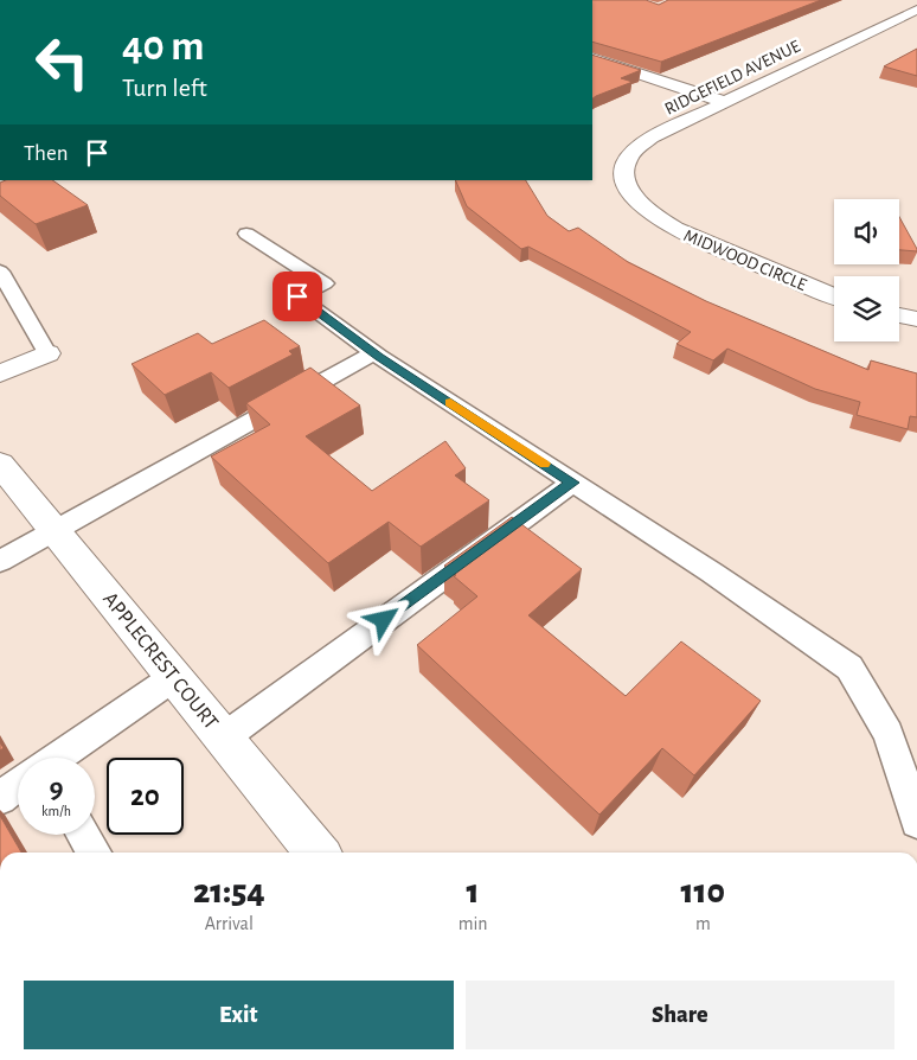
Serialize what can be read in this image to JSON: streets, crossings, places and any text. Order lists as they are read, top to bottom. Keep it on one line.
{"streets":{"street":["RIDGEFIELD AVENUE","MIDWOOD CIRCLE","APPLECREST COURT"]},"crossings":[["RIDGEFIELD AVENUE","MIDWOOD CIRCLE"]],"page":{"turn":["40 m","Turn left"],"then":"Then","speed":"9 km/h","limit":"20","eta":["21:54","Arrival","1","min","110","m"],"buttons":["Exit","Share"]}}
